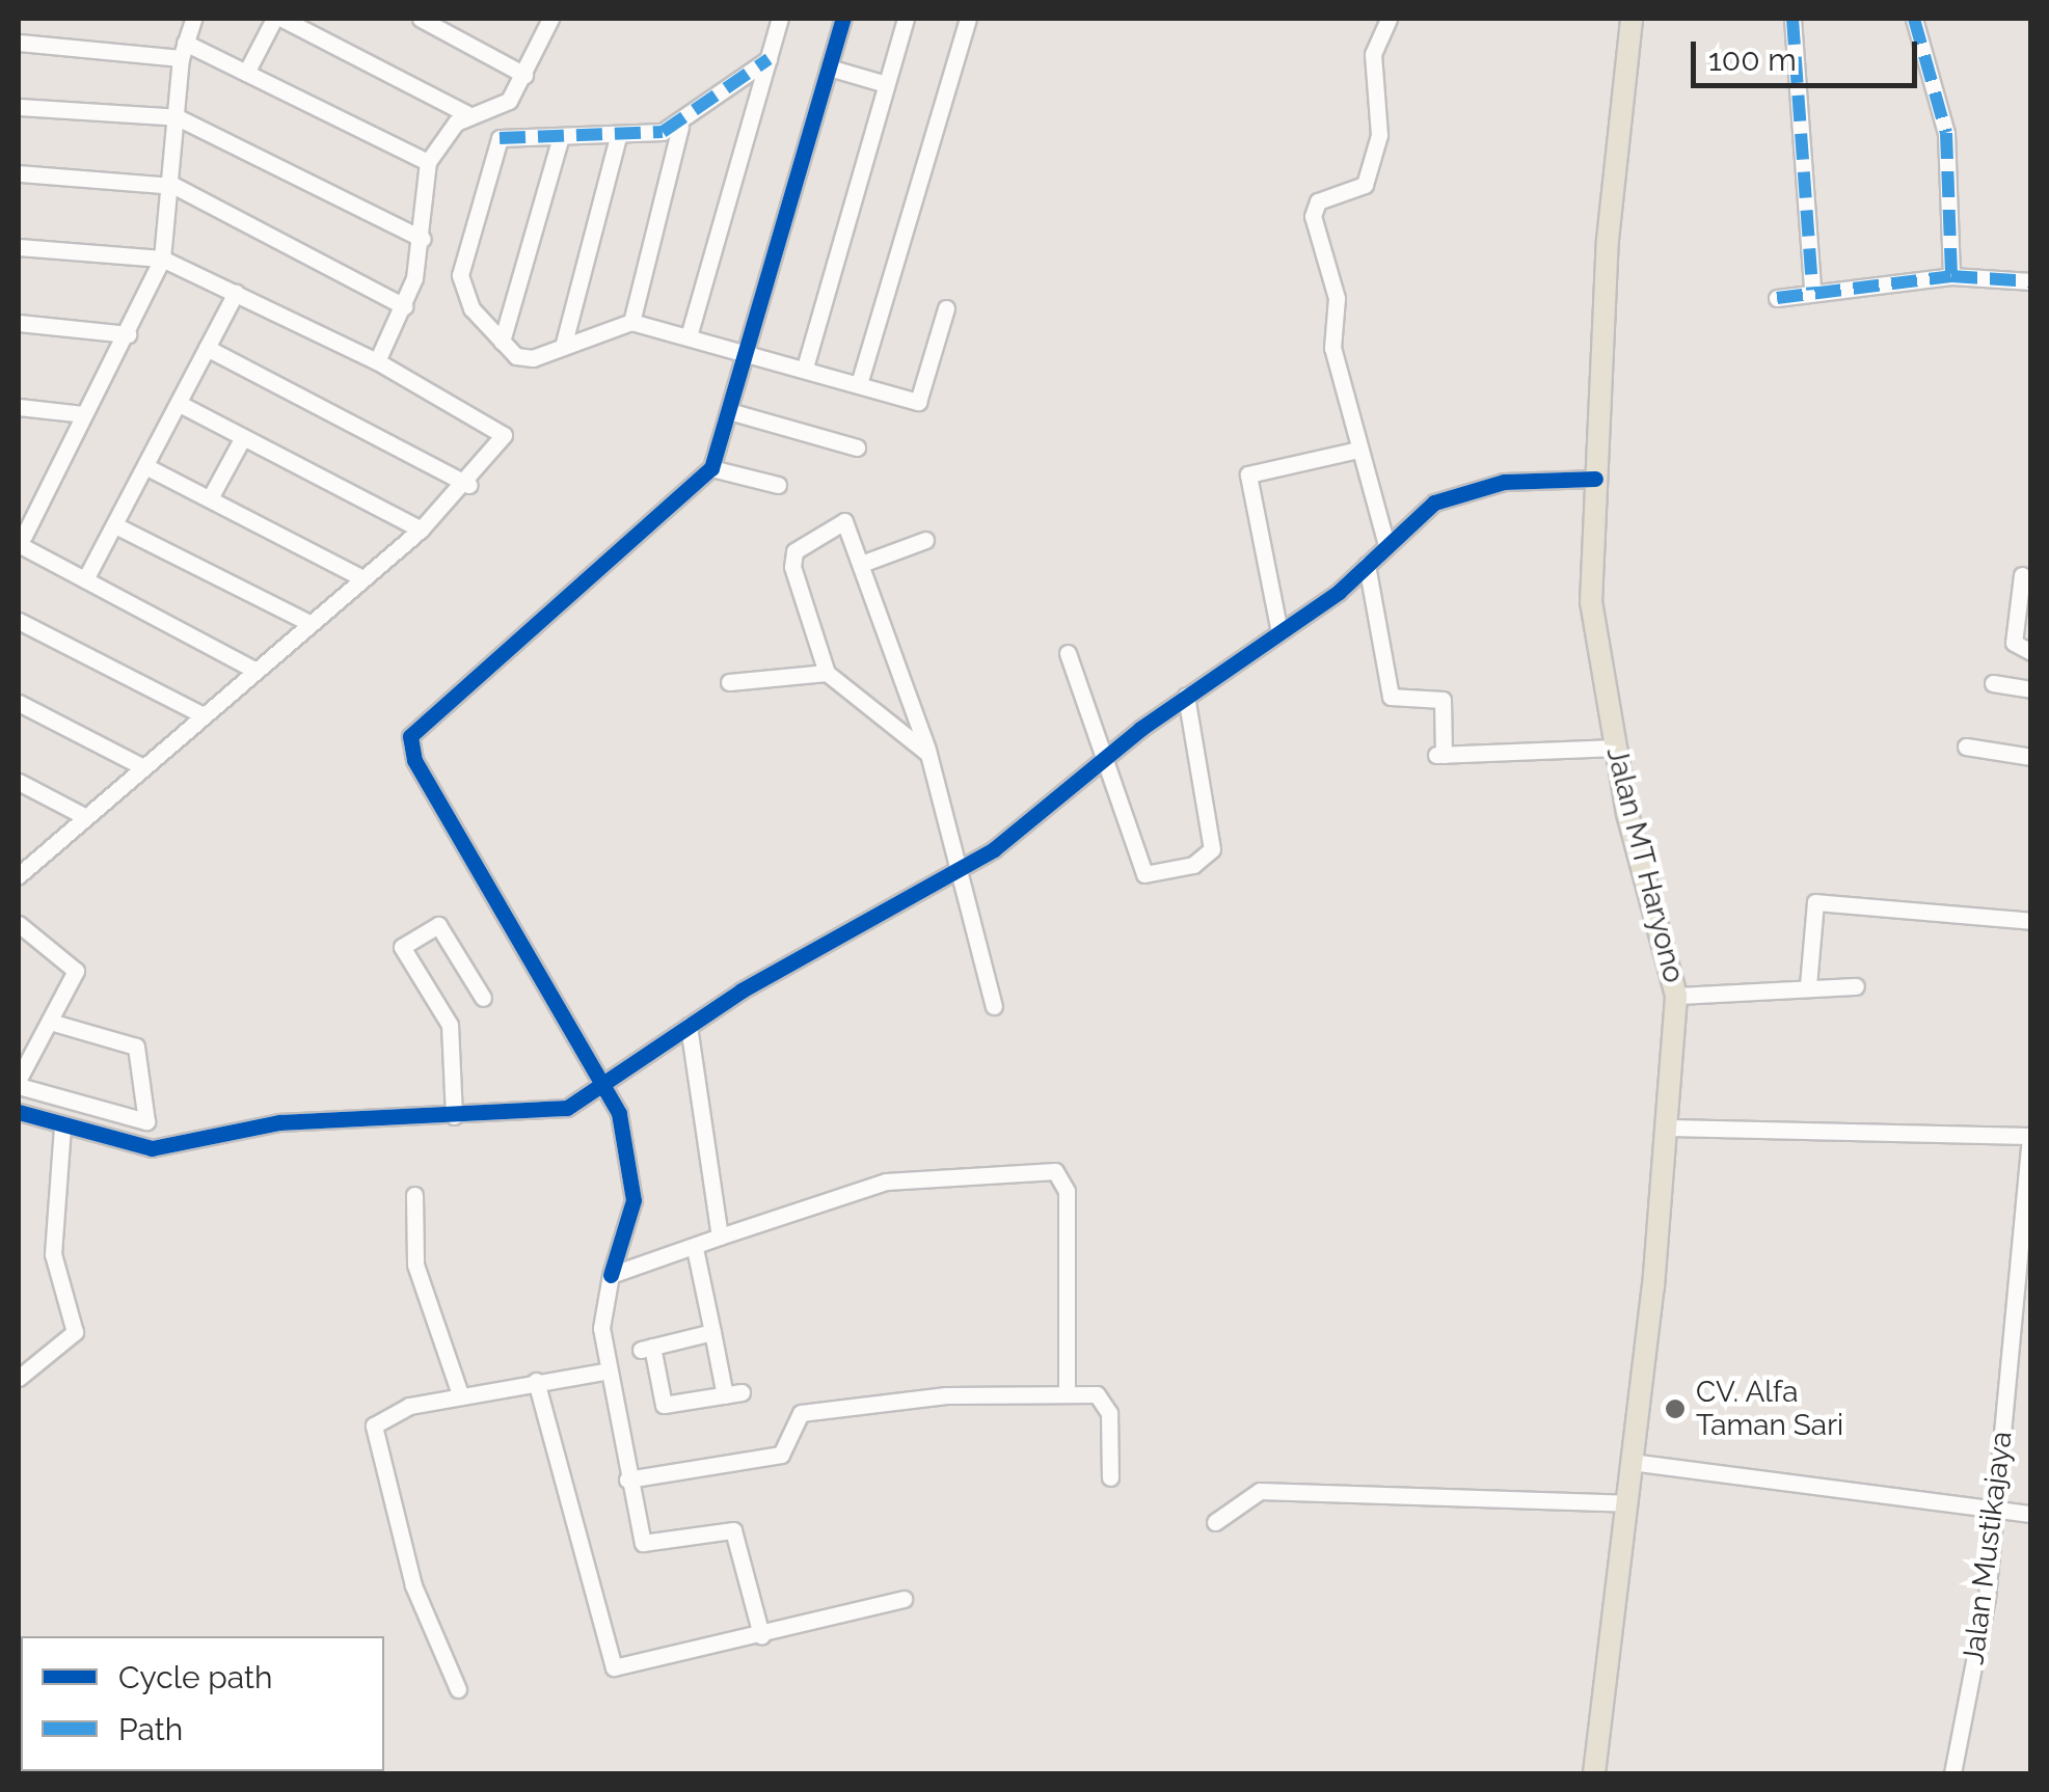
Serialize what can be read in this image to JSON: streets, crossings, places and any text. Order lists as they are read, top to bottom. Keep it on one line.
{"streets":{"main road":["Jalan MT Haryono"],"street":["Jalan Mustikajaya"]},"places":["CV. Alfa Taman Sari"],"legend":["Cycle path","Path"],"scale_bar":"100 m"}
